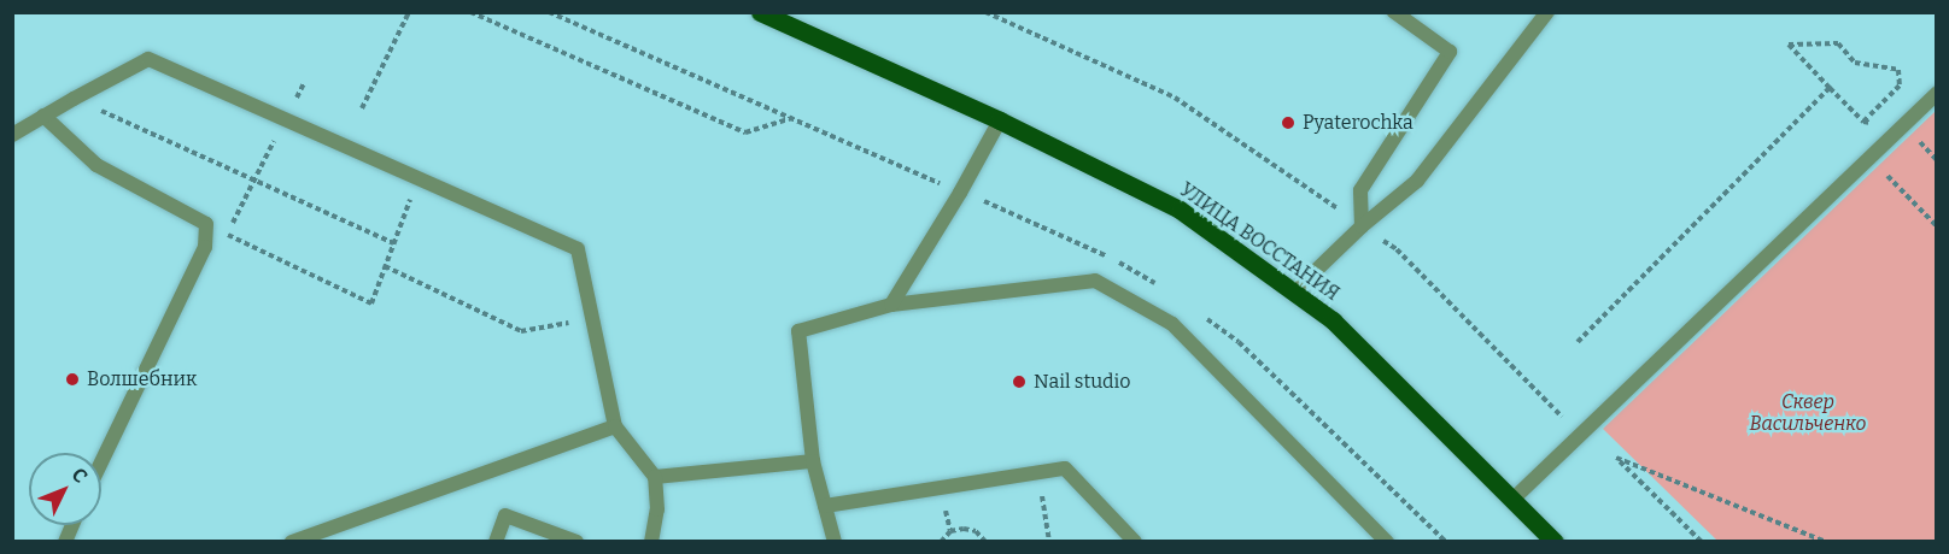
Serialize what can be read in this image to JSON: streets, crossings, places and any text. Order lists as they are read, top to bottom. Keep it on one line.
{"streets":{"main road":["УЛИЦА ВОССТАНИЯ"]},"parks":["Сквер Васильченко"],"places":["Pyaterochka","Волшебник","Nail studio"],"north":"top right"}
